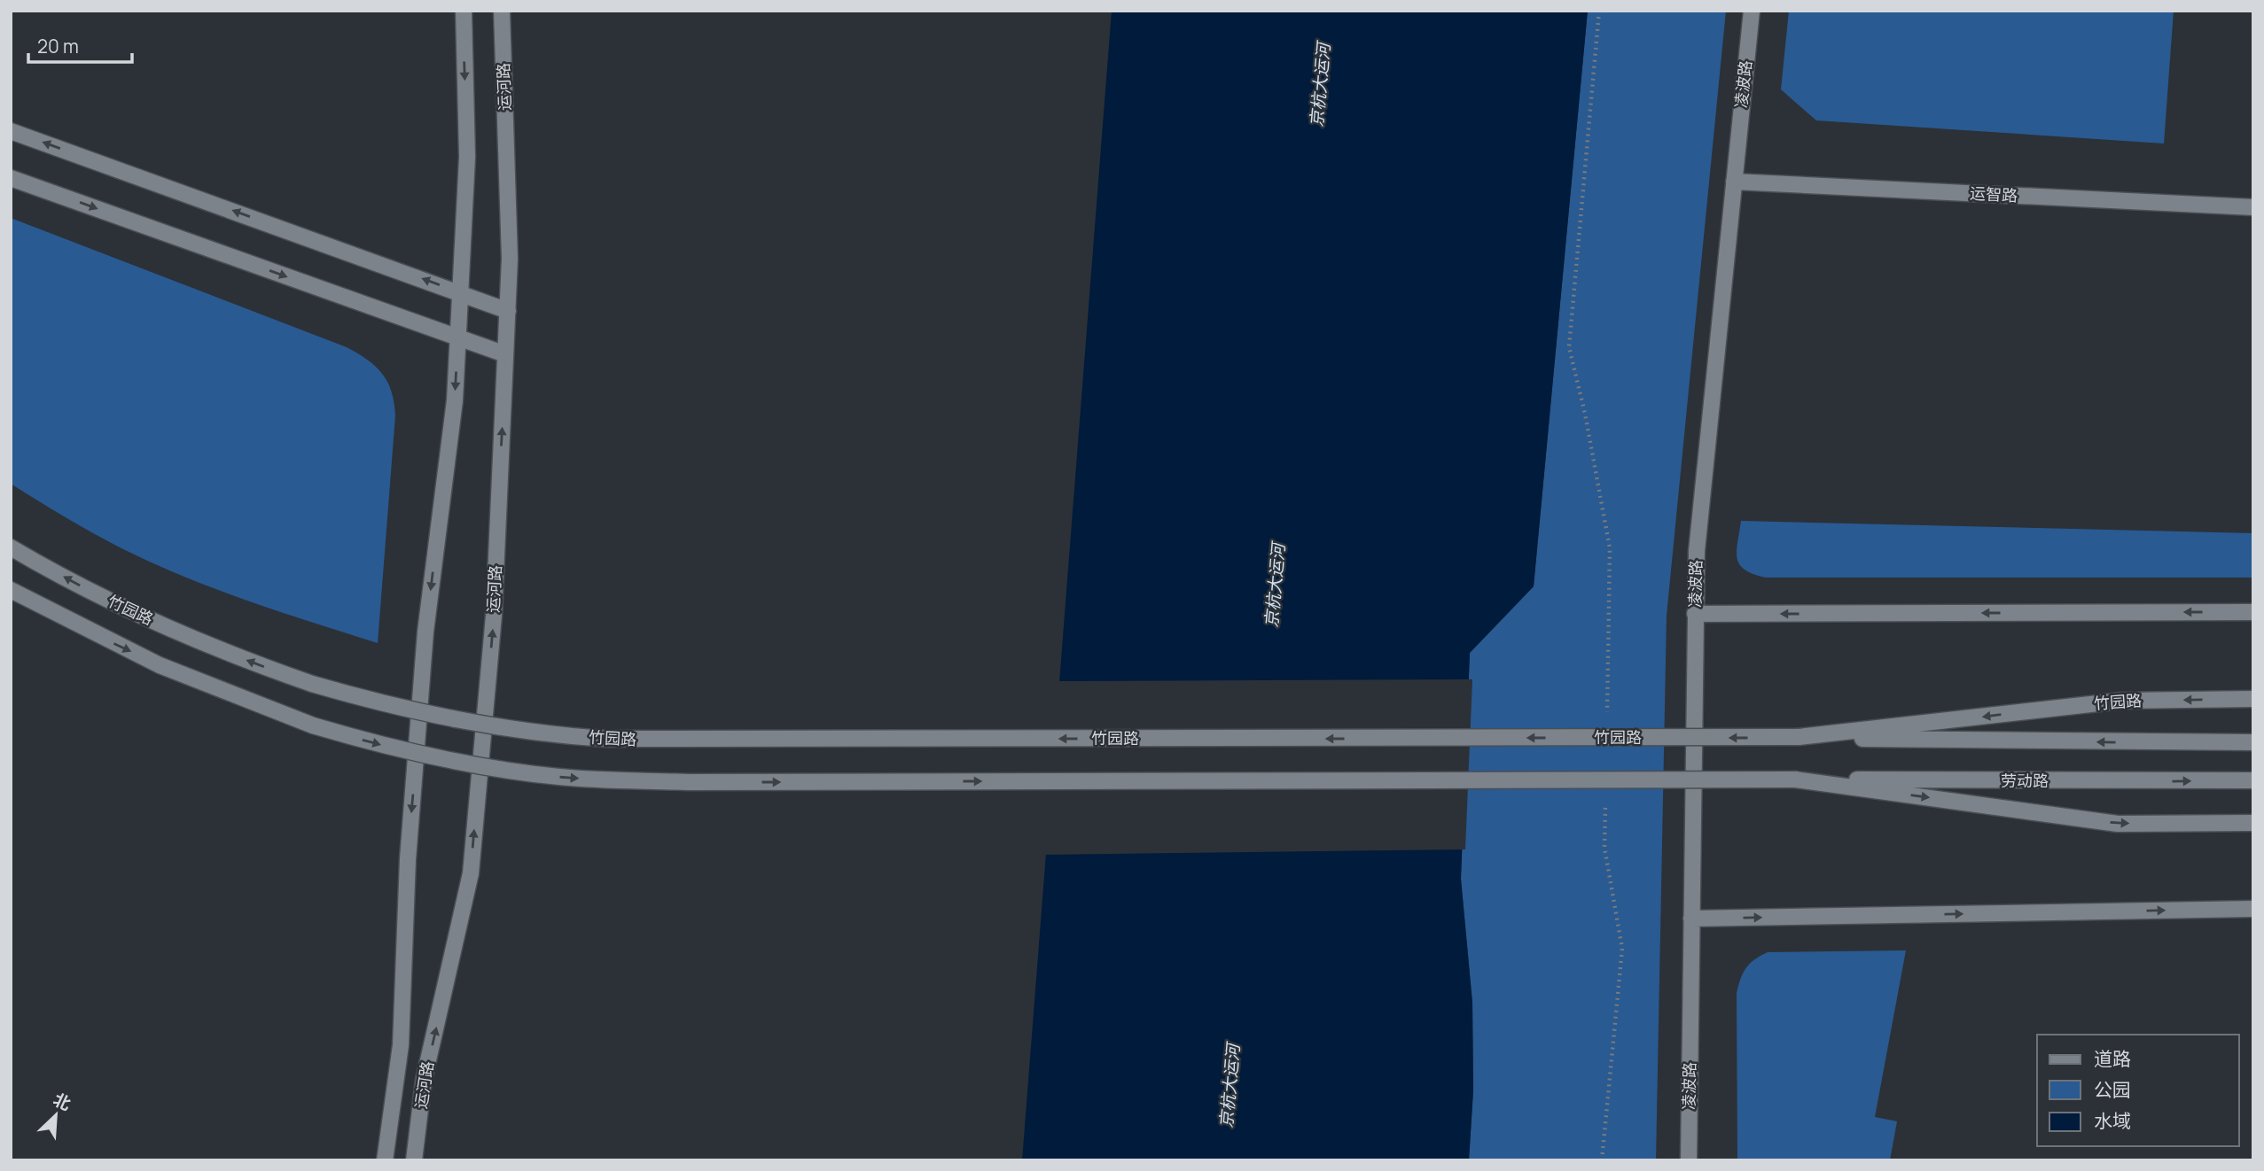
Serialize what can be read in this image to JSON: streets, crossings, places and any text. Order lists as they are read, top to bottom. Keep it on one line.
{"streets":{"street":["凌波路","运河路","运智路","竹园路","劳动路"]},"crossings":[["凌波路","运智路"]],"water":["京杭大运河"],"legend":["道路","公园","水域"],"scale_bar":"20 m","north":"top right"}
